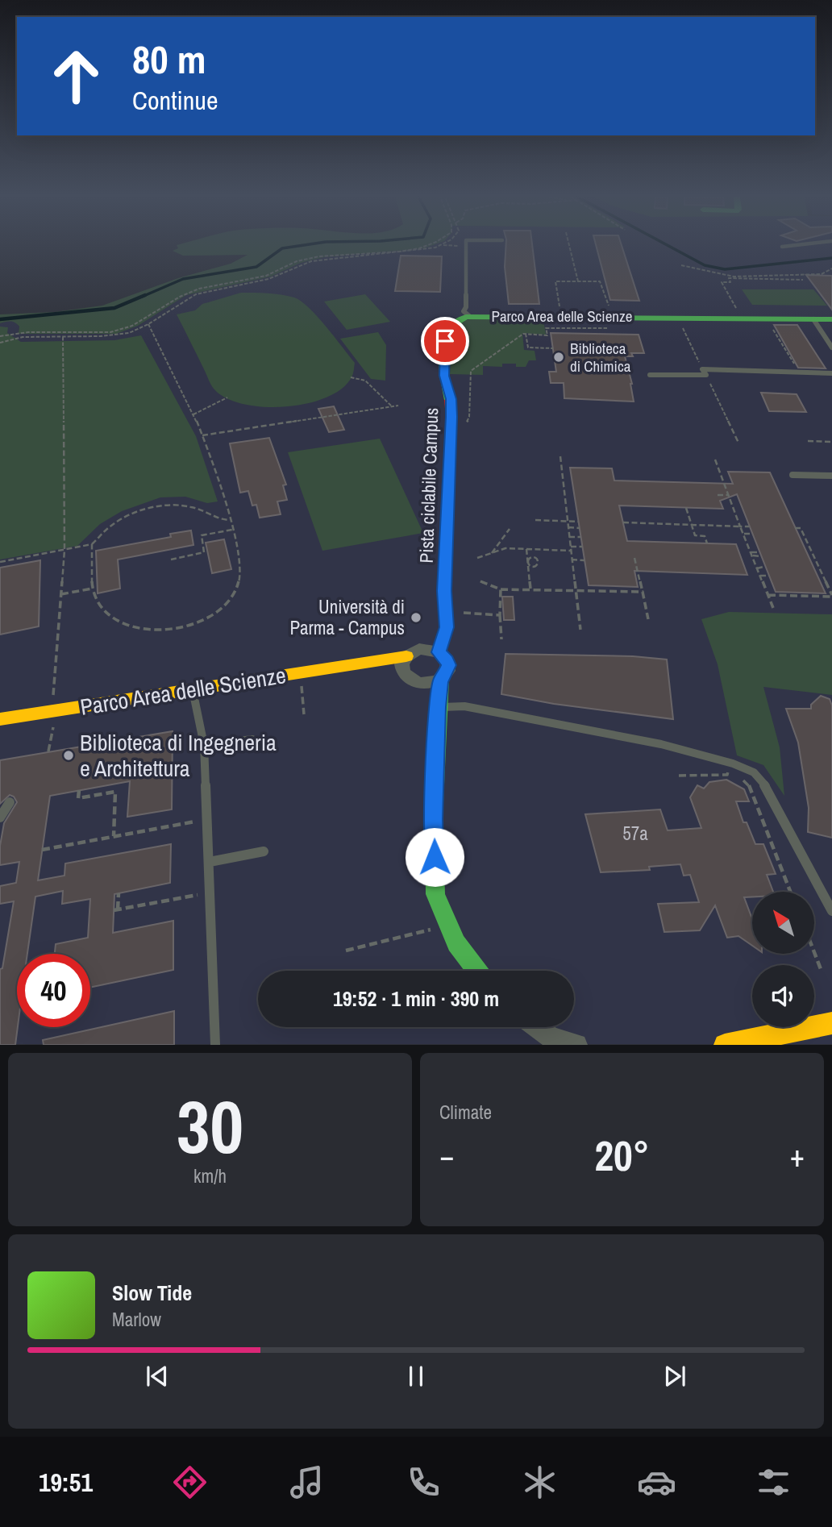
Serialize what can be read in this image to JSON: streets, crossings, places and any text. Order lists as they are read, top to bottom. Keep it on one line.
{"streets":{"street":["Parco Area delle Scienze"]},"places":["Biblioteca di Chimica","Università di Parma - Campus","Biblioteca di Ingegneria e Architettura"],"house_numbers":["57a"],"north":"top left","page":{"turn":["80 m","Continue"],"limit":"40","trip":"19:52 · 1 min · 390 m","tile":[["30","km/h"],"Climate"],"heat":["−","20°","+"],"song":["Slow Tide","Marlow"],"tabs":"19:51"}}
